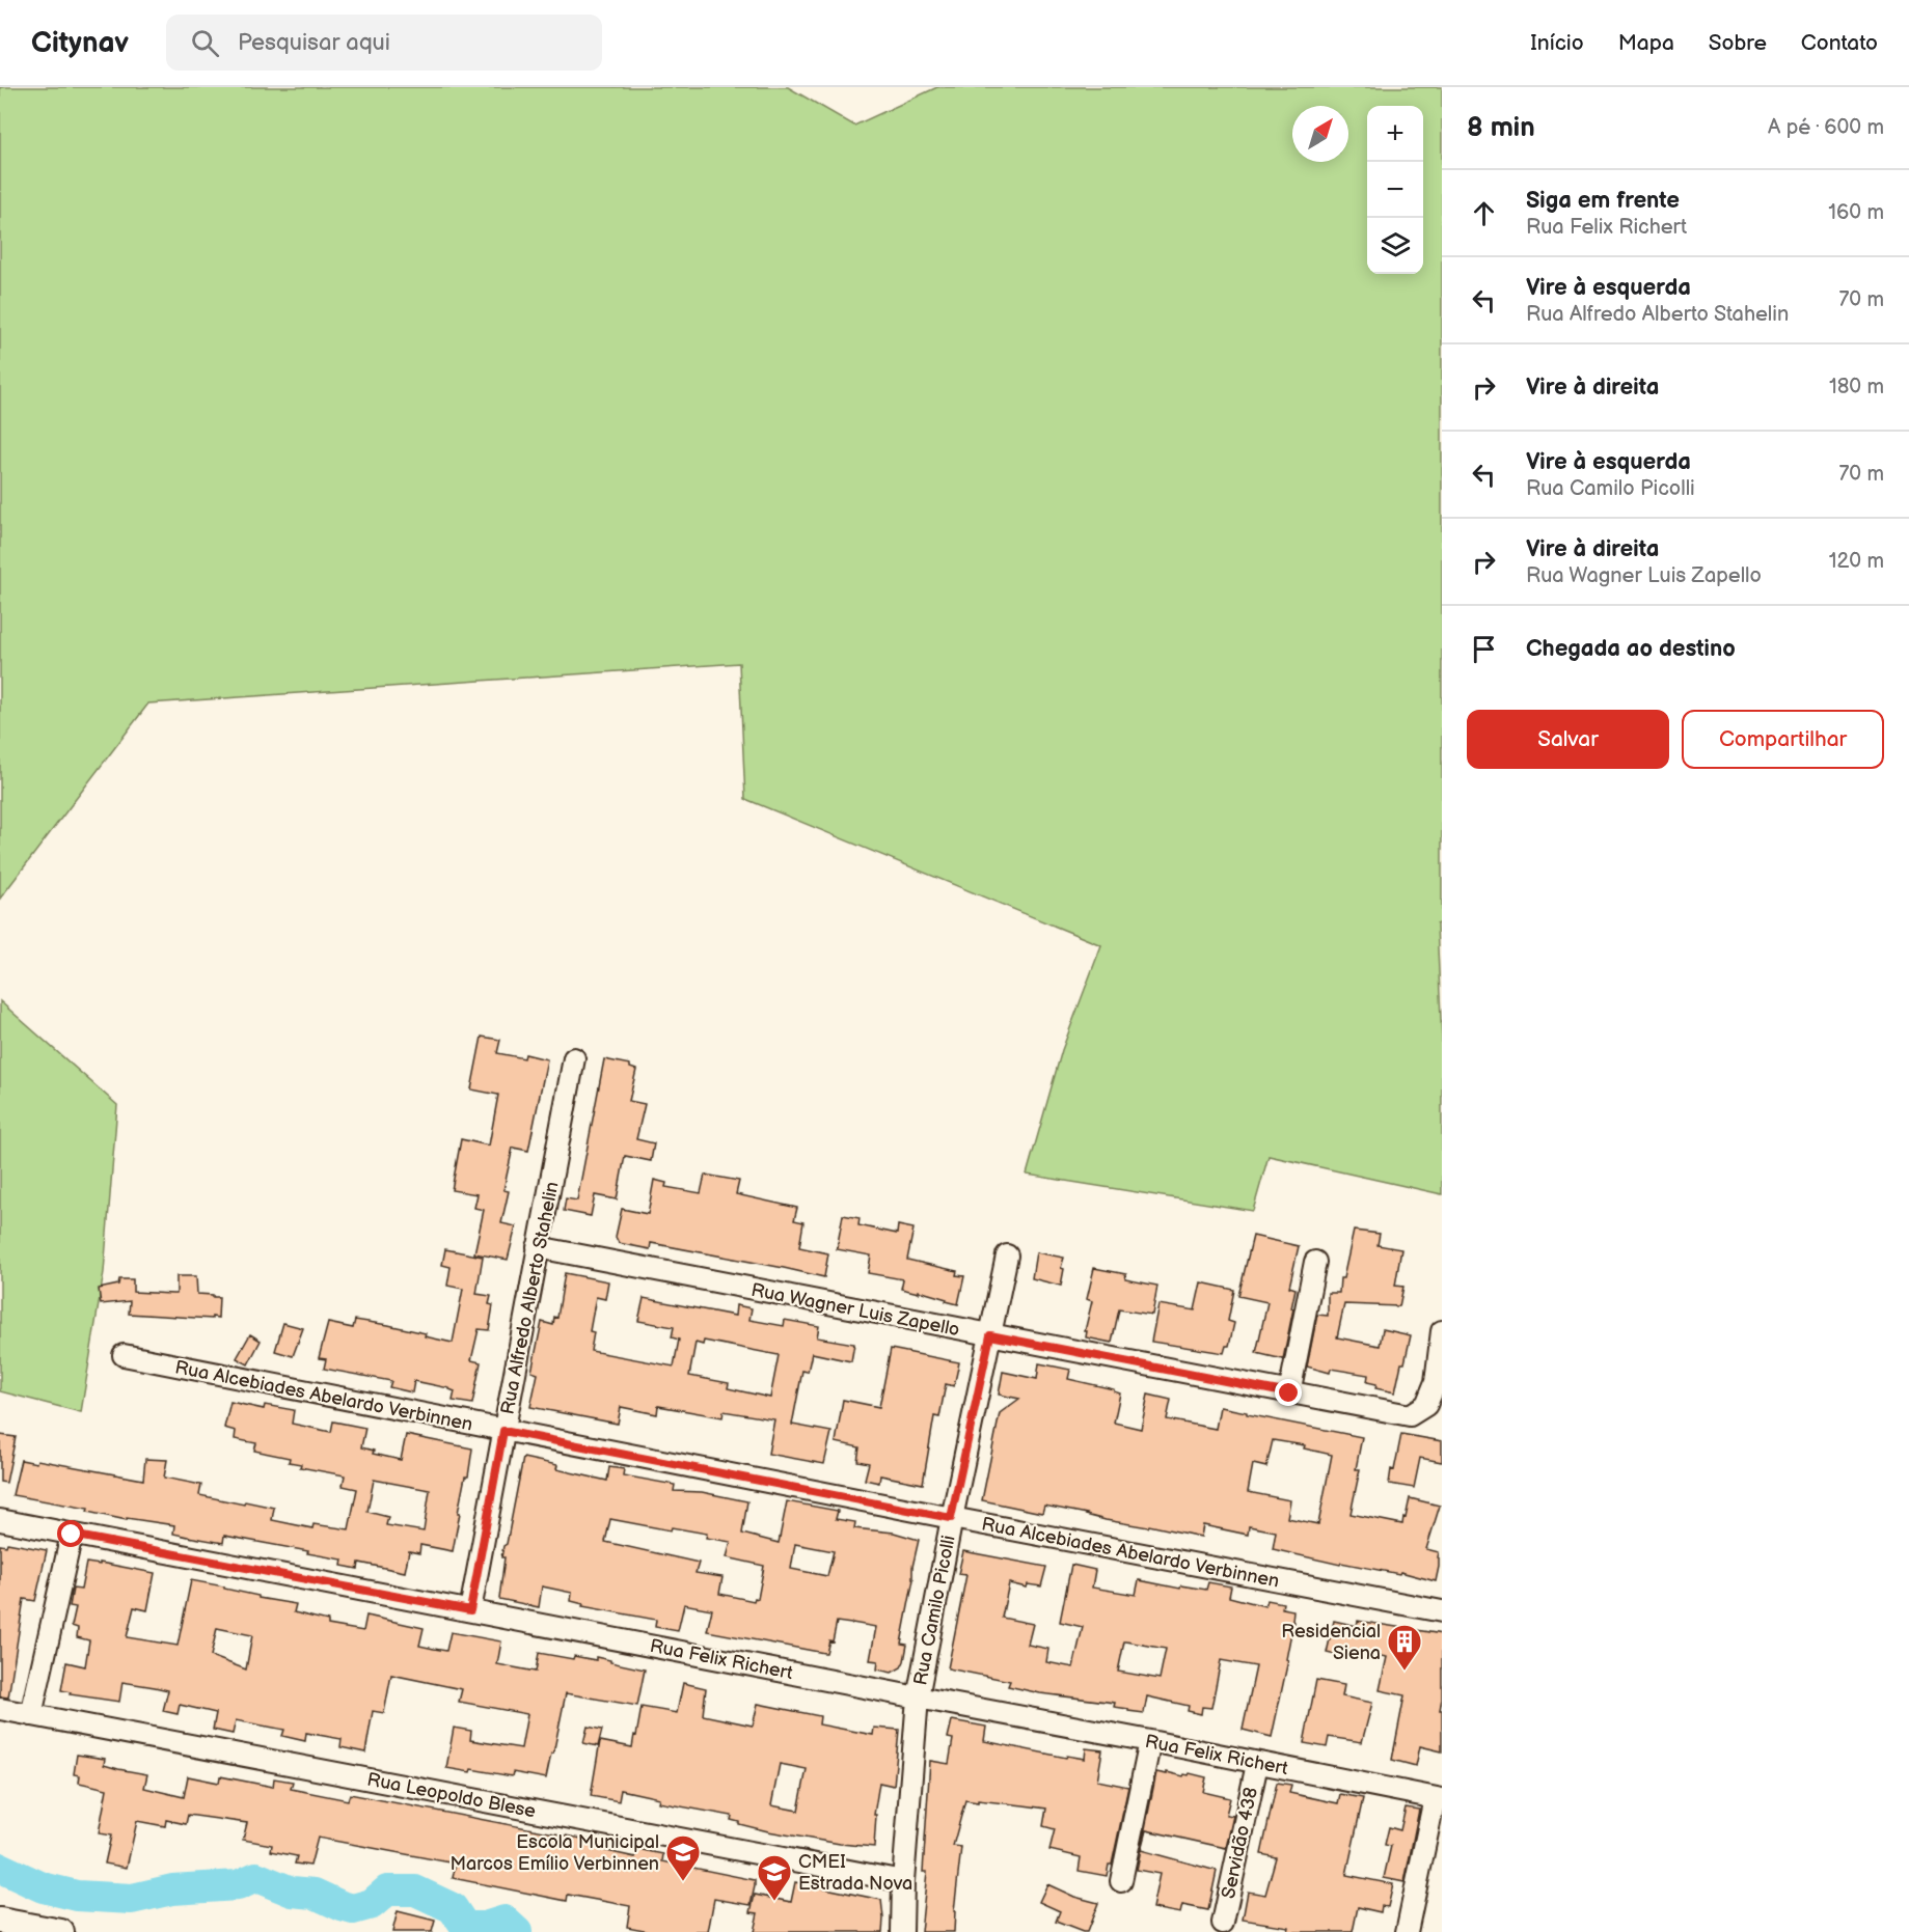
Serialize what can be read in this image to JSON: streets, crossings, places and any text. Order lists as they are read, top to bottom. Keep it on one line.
{"streets":{"street":["Rua Alfredo Alberto Stahelin","Rua Wagner Luis Zapello","Rua Alcebiades Abelardo Verbinnen","Rua Camilo Picolli","Rua Felix Richert","Rua Leopoldo Blese","Servidão 438"]},"crossings":[["Rua Alfredo Alberto Stahelin","Rua Wagner Luis Zapello"],["Rua Alfredo Alberto Stahelin","Rua Alcebiades Abelardo Verbinnen"],["Rua Alfredo Alberto Stahelin","Rua Felix Richert"],["Rua Wagner Luis Zapello","Rua Camilo Picolli"],["Rua Alcebiades Abelardo Verbinnen","Rua Camilo Picolli"],["Rua Camilo Picolli","Rua Felix Richert"],["Rua Camilo Picolli","Rua Leopoldo Blese"],["Rua Felix Richert","Servidão 438"]],"places":{"building":["Residencial Siena"],"school or university":["Escola Municipal Marcos Emílio Verbinnen","CMEI Estrada Nova"]},"north":"top right","page":{"header":"Citynav","search":"Pesquisar aqui","nav":["Início","Mapa","Sobre","Contato"],"heading":["8 min","A pé · 600 m"],"map_buttons":["+","−"],"list":[["Siga em frente","Rua Felix Richert","160 m"],["Vire à esquerda","Rua Alfredo Alberto Stahelin","70 m"],["Vire à direita","180 m"],["Vire à esquerda","Rua Camilo Picolli","70 m"],["Vire à direita","Rua Wagner Luis Zapello","120 m"],"Chegada ao destino"],"buttons":["Salvar","Compartilhar"]}}
